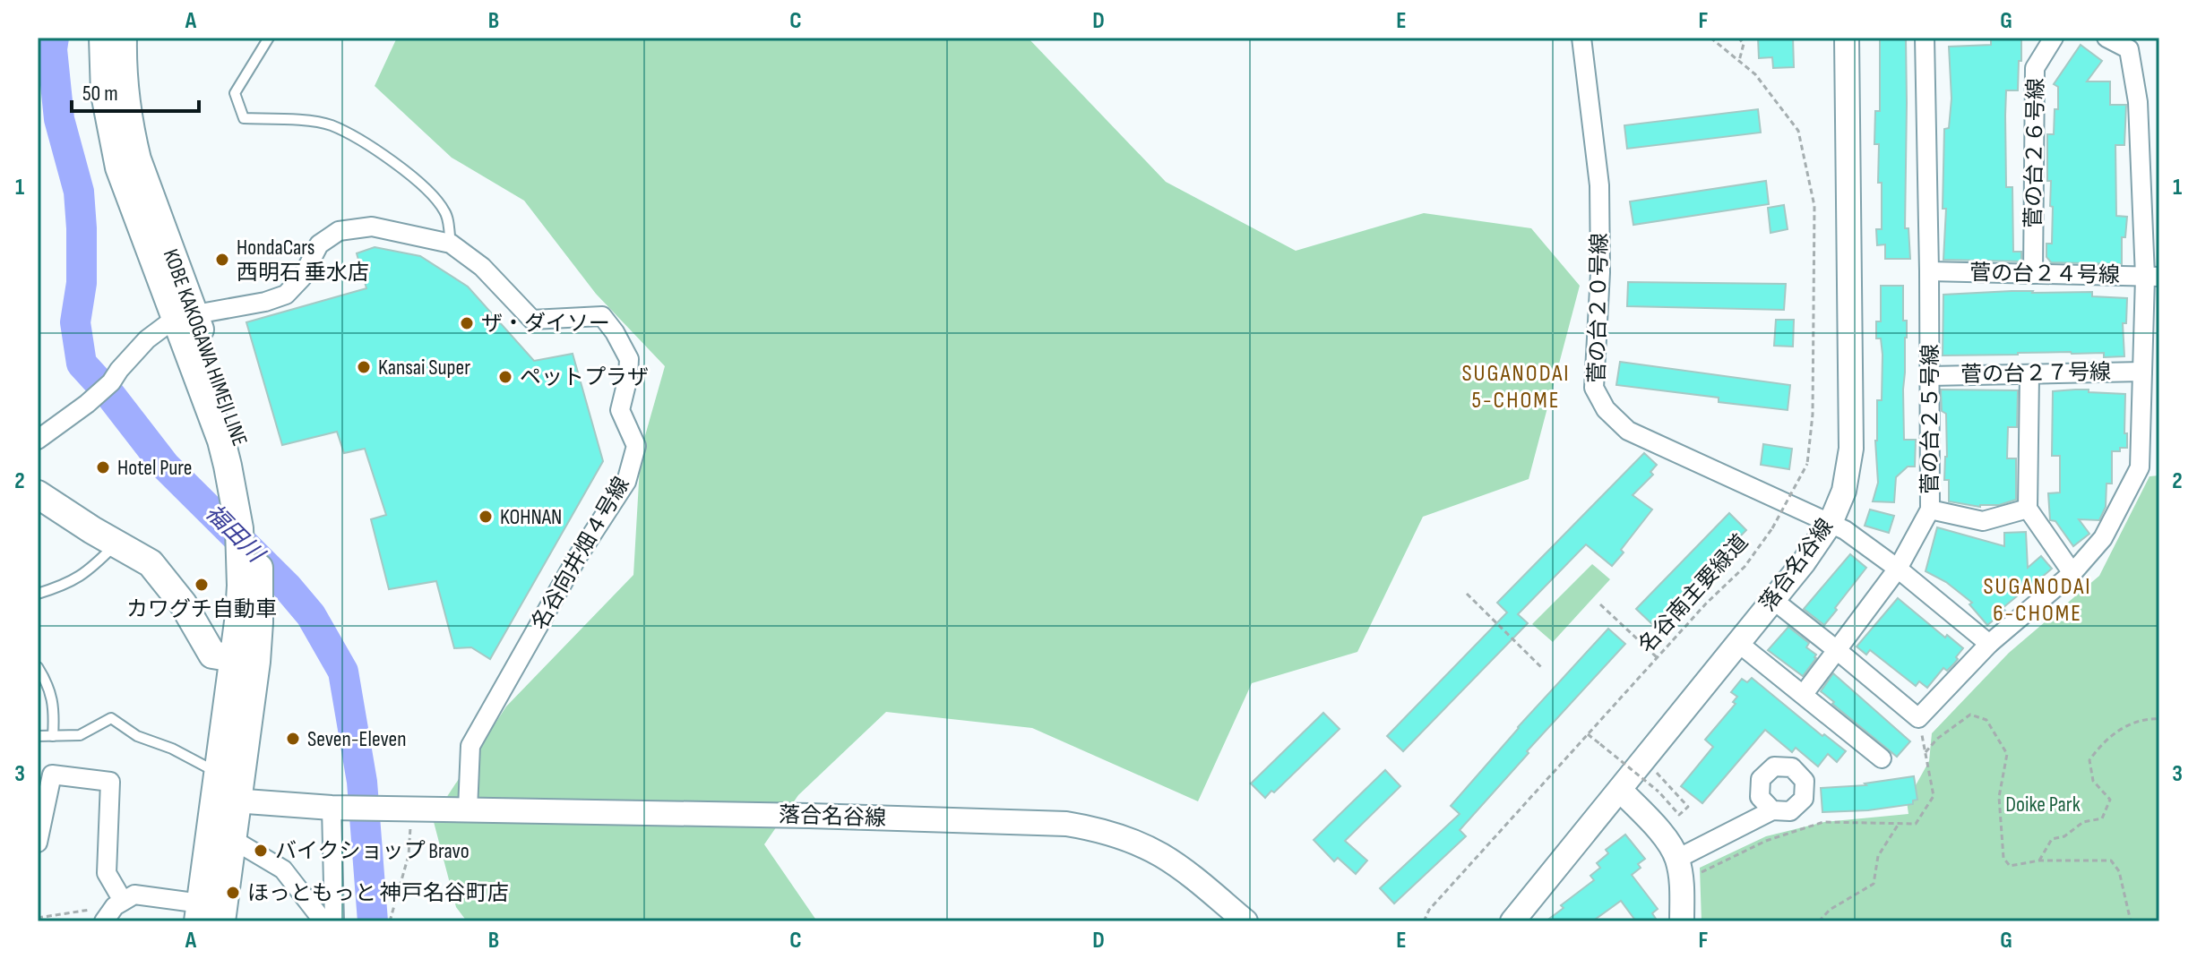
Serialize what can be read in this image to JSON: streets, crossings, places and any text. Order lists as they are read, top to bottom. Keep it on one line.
{"streets":{"main road":["KOBE KAKOGAWA HIMEJI LINE"],"street":["菅の台２６号線","菅の台２４号線","菅の台２０号線","菅の台２７号線","菅の台２５号線","名谷向井畑４号線","落合名谷線"],"path":["名谷南主要緑道"]},"crossings":[["菅の台２６号線","菅の台２４号線"],["菅の台２４号線","菅の台２５号線"],["菅の台２０号線","菅の台２５号線"],["菅の台２０号線","落合名谷線"],["KOBE KAKOGAWA HIMEJI LINE","名谷向井畑４号線"],["KOBE KAKOGAWA HIMEJI LINE","落合名谷線"],["菅の台２７号線","菅の台２５号線"],["名谷向井畑４号線","落合名谷線"]],"districts":["SUGANODAI 5-CHOME","SUGANODAI 6-CHOME"],"water":["福田川"],"parks":["Doike Park"],"places":["HondaCars 西明石 垂水店","ザ・ダイソー","Kansai Super","ペットプラザ","Hotel Pure","KOHNAN","カワグチ自動車","Seven-Eleven","バイクショップ Bravo","ほっともっと 神戸名谷町店"],"scale_bar":"50 m","grid":{"columns":["A","B","C","D","E","F","G"],"rows":["1","2","3"]}}
